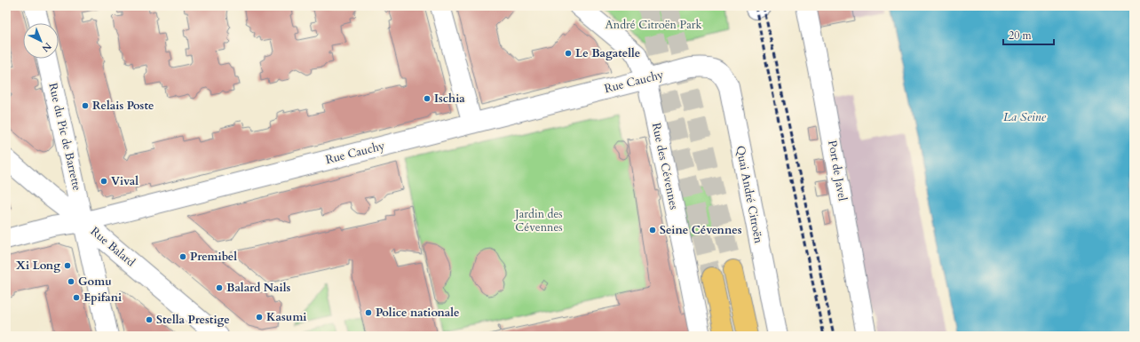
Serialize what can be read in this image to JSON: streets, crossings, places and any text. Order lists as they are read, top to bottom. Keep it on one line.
{"streets":{"street":["Rue Cauchy","Rue du Pic de Barrette","Rue des Cévennes","Port de Javel","Quai André Citroën","Rue Balard"]},"crossings":[["Rue Cauchy","Rue du Pic de Barrette"],["Rue Cauchy","Rue des Cévennes"],["Rue Cauchy","Quai André Citroën"],["Rue Cauchy","Rue Balard"],["Rue du Pic de Barrette","Rue Balard"]],"water":["La Seine"],"parks":["André Citroën Park","Jardin des Cévennes"],"places":["Le Bagatelle","Ischia","Relais Poste","Vival","Seine Cévennes","Premibel","Xi Long","Gomu","Balard Nails","Epifani","Police nationale","Kasumi","Stella Prestige"],"scale_bar":"20 m","north":"bottom right"}
